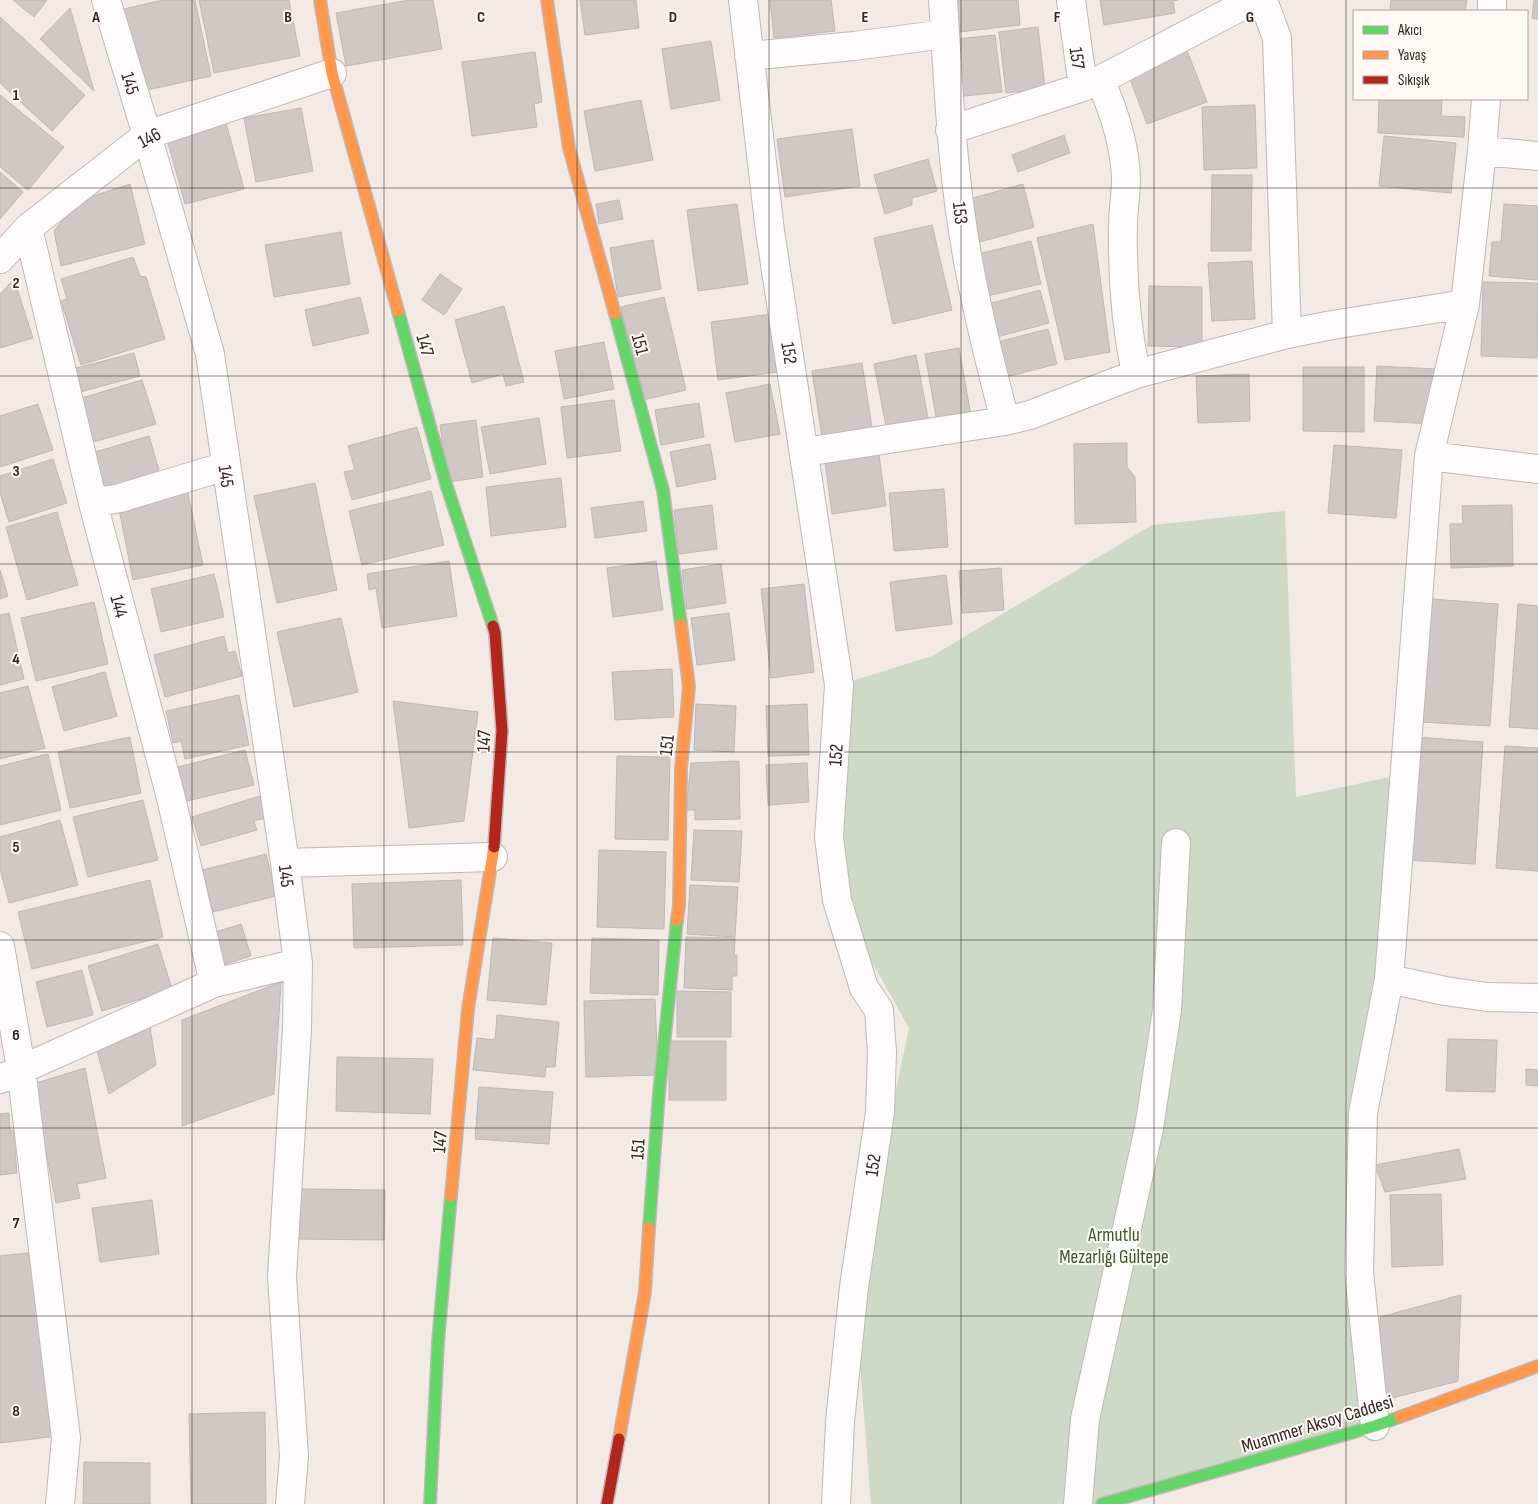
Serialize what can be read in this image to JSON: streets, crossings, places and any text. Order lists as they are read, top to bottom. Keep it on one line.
{"streets":{"street":["157","145","146","153","151","147","152","144","Muammer Aksoy Caddesi"]},"crossings":[["145","146"],["146","147"],["146","144"]],"parks":["Armutlu Mezarlığı Gültepe"],"legend":["Akıcı","Yavaş","Sıkışık"],"grid":{"columns":["A","B","C","D","E","F","G"],"rows":["1","2","3","4","5","6","7","8"]}}
